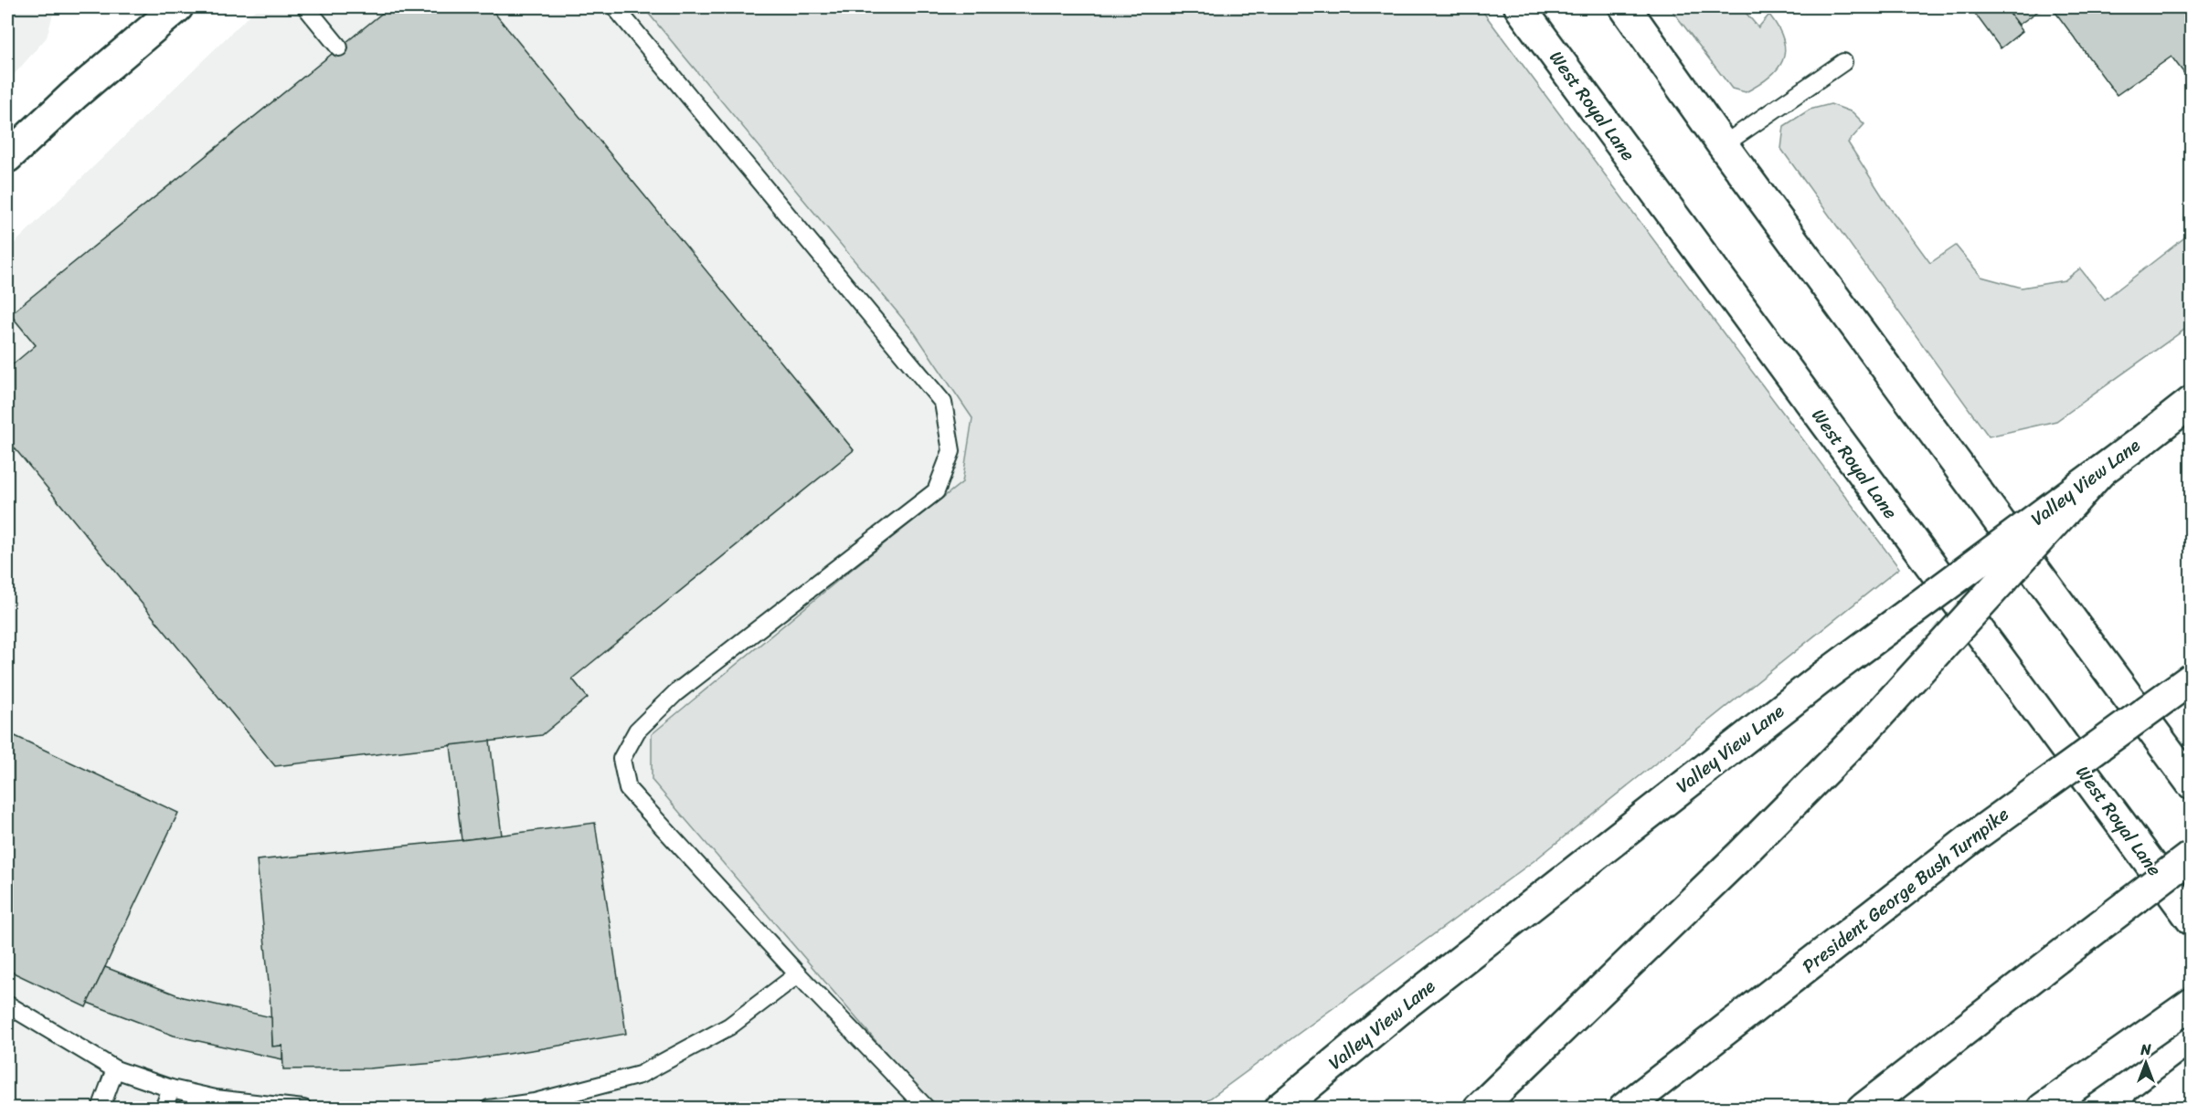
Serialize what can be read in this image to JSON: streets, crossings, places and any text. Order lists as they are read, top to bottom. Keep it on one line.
{"streets":{"main road":["West Royal Lane","Valley View Lane","President George Bush Turnpike"]},"north":"top"}
